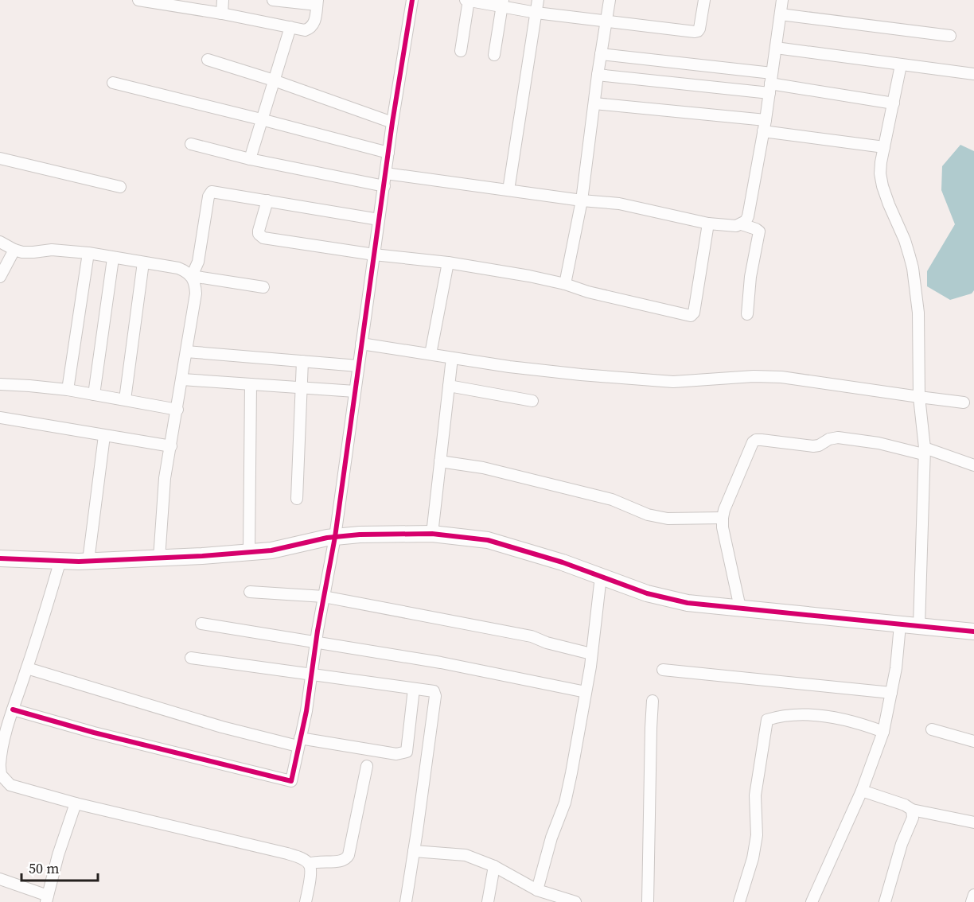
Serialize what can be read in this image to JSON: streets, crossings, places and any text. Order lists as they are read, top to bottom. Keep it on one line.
{"scale_bar":"50 m"}
